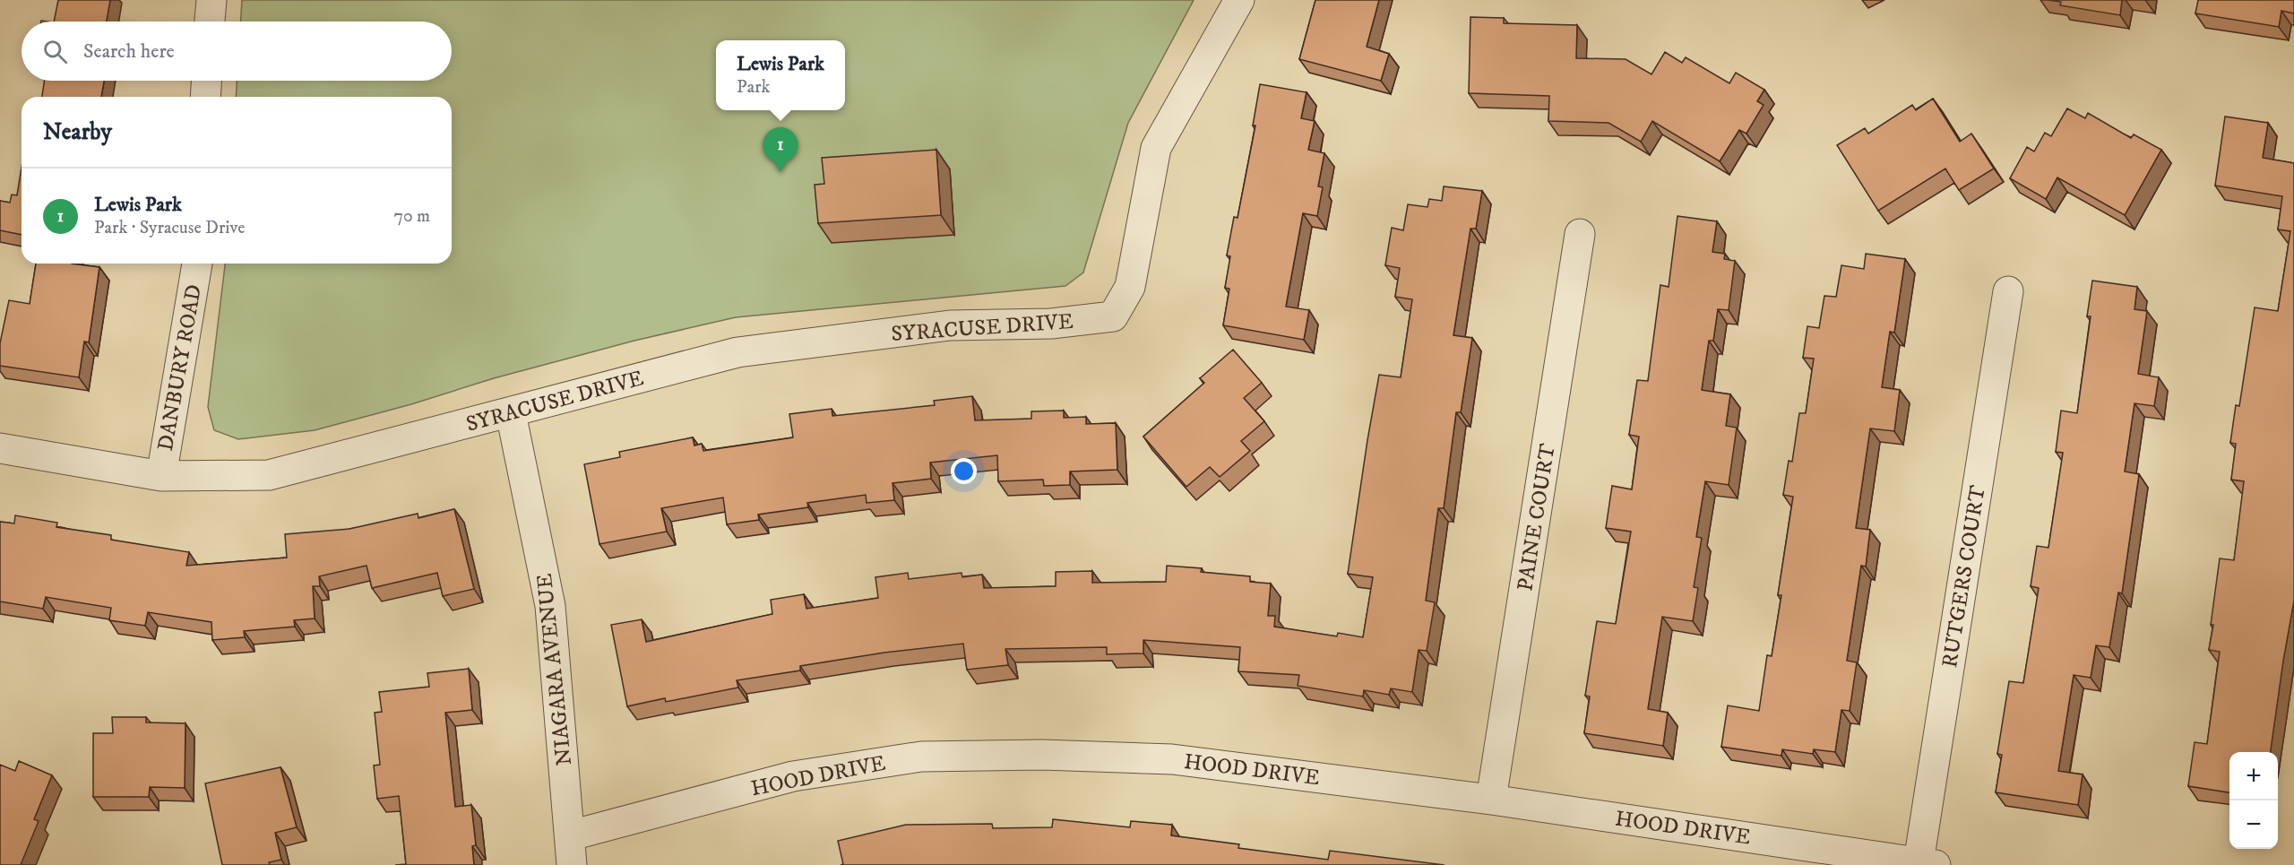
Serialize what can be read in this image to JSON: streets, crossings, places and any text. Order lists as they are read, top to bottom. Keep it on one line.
{"streets":{"street":["SYRACUSE DRIVE","DANBURY ROAD","PAINE COURT","RUTGERS COURT","NIAGARA AVENUE","HOOD DRIVE"]},"crossings":[["SYRACUSE DRIVE","DANBURY ROAD"],["SYRACUSE DRIVE","NIAGARA AVENUE"],["PAINE COURT","HOOD DRIVE"],["RUTGERS COURT","HOOD DRIVE"],["NIAGARA AVENUE","HOOD DRIVE"]],"page":{"search":"Search here","popup":["Lewis Park","Park"],"heading":"Nearby","pins":"1","list":[{"mark":"1","name":"Lewis Park","note":"Park · Syracuse Drive","value":"70 m"}],"map_buttons":["+","−"]}}
